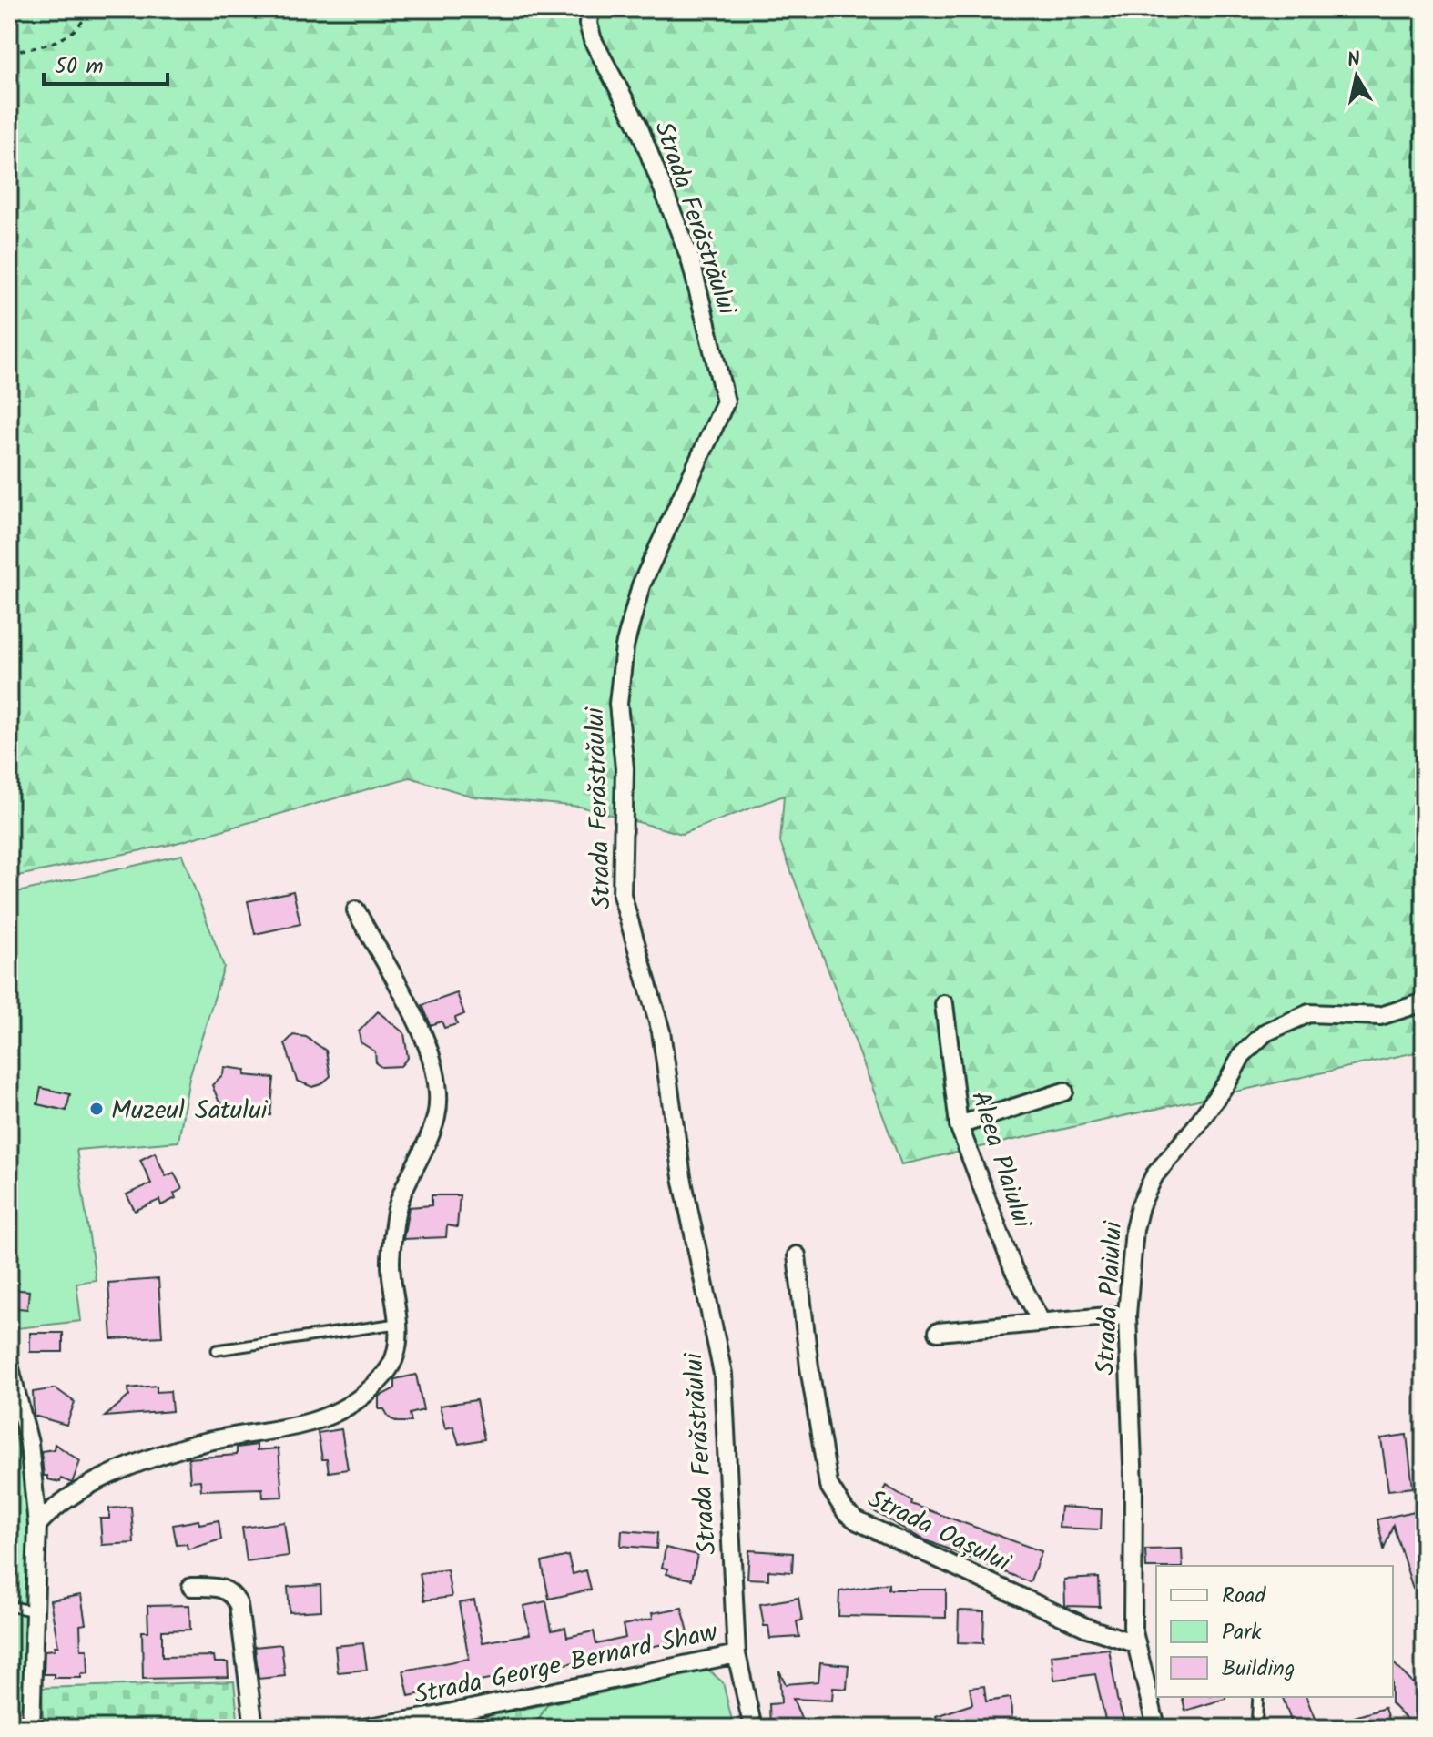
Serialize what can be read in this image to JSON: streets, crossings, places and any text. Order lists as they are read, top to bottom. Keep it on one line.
{"streets":{"street":["Strada Ferăstrăului","Aleea Plaiului","Strada Plaiului","Strada Oașului","Strada George Bernard Shaw"]},"crossings":[["Strada Ferăstrăului","Strada George Bernard Shaw"],["Strada Plaiului","Strada Oașului"]],"places":["Muzeul Satului"],"legend":["Road","Park","Building"],"scale_bar":"50 m","north":"top"}
